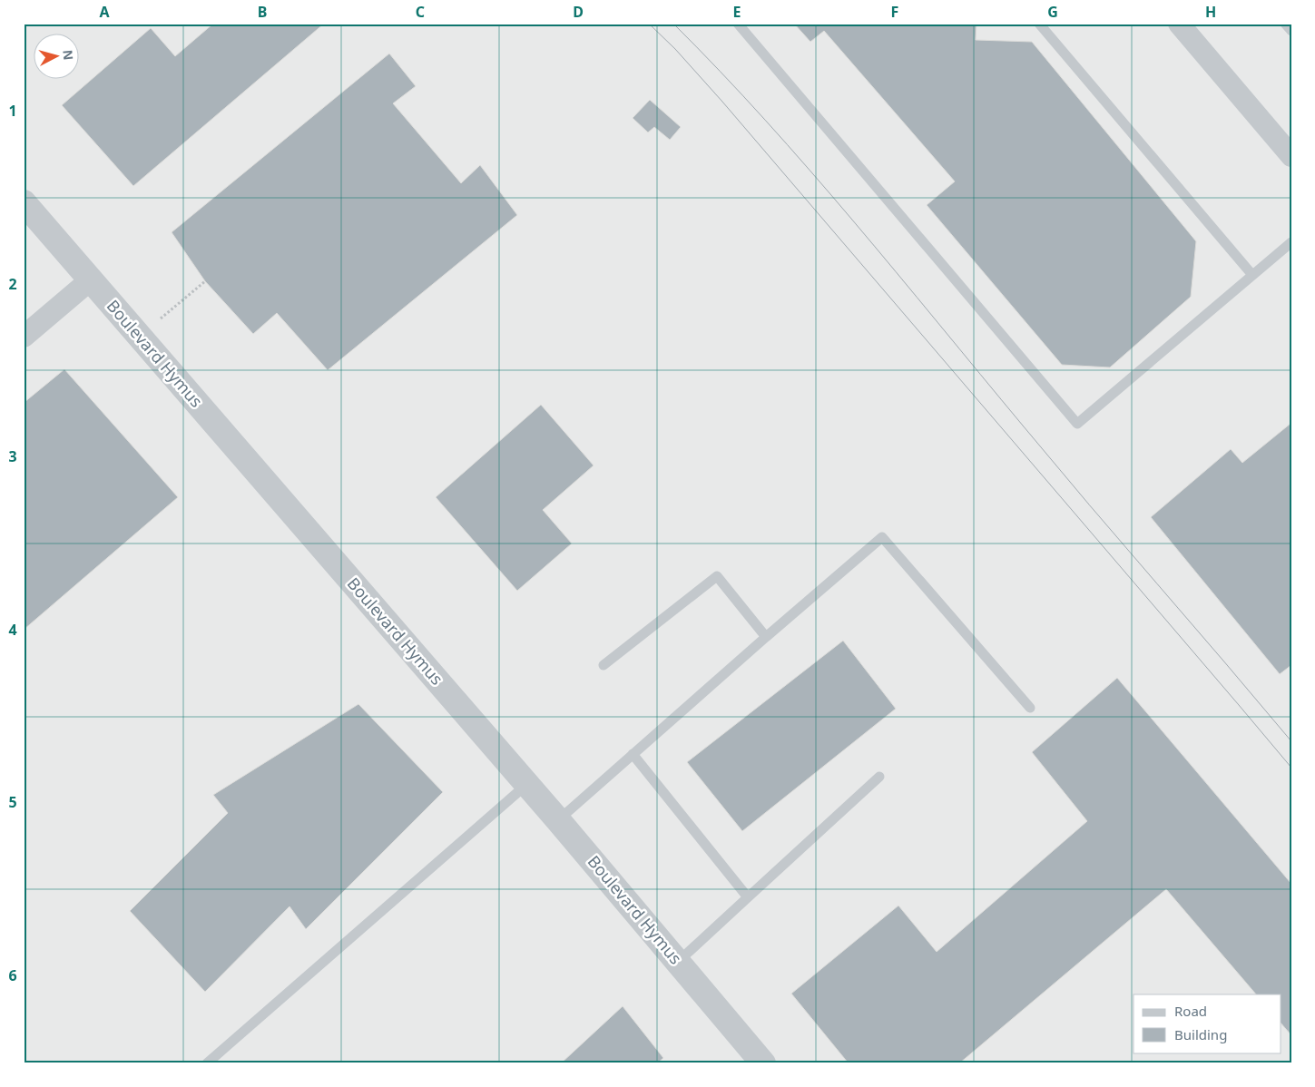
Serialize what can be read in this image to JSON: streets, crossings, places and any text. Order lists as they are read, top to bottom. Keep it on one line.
{"streets":{"street":["Boulevard Hymus"]},"legend":["Road","Building"],"north":"right","grid":{"columns":["A","B","C","D","E","F","G","H"],"rows":["1","2","3","4","5","6"]}}
